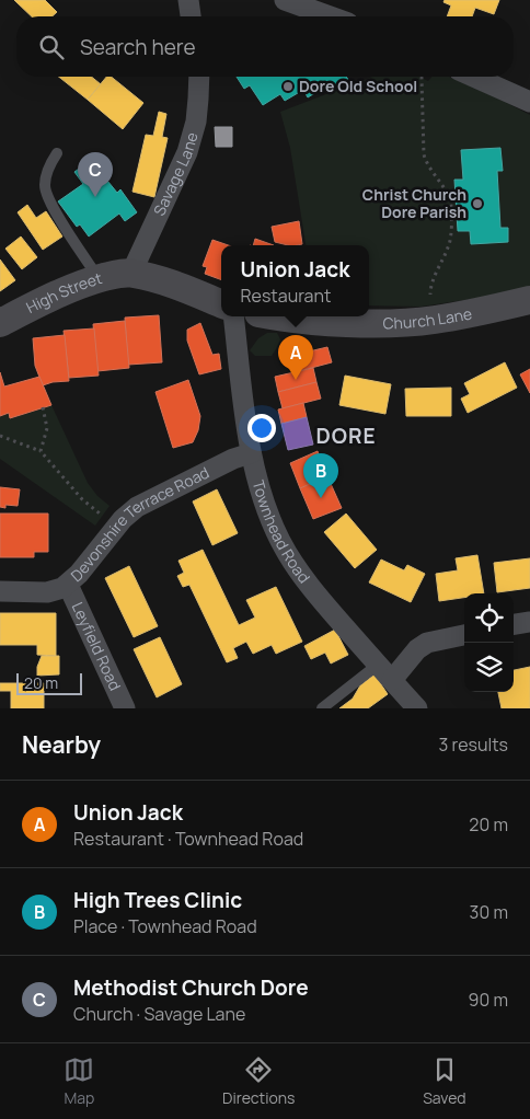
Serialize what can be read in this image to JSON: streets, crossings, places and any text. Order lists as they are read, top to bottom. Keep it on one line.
{"streets":{"street":["Savage Lane","High Street","Church Lane","Devonshire Terrace Road","Townhead Road","Leyfield Road"]},"crossings":[["Savage Lane","High Street"],["Devonshire Terrace Road","Townhead Road"],["Devonshire Terrace Road","Leyfield Road"]],"districts":["DORE"],"places":["Dore Old School","Christ Church Dore Parish"],"scale_bar":"20 m","page":{"search":"Search here","pins":["C","A","B"],"popup":["Union Jack","Restaurant"],"scale":"20 m","heading":["Nearby","3 results"],"list":[{"mark":"A","name":"Union Jack","note":"Restaurant · Townhead Road","value":"20 m"},{"mark":"B","name":"High Trees Clinic","note":"Place · Townhead Road","value":"30 m"},{"mark":"C","name":"Methodist Church Dore","note":"Church · Savage Lane","value":"90 m"}],"nav":["Map","Directions","Saved"]}}
